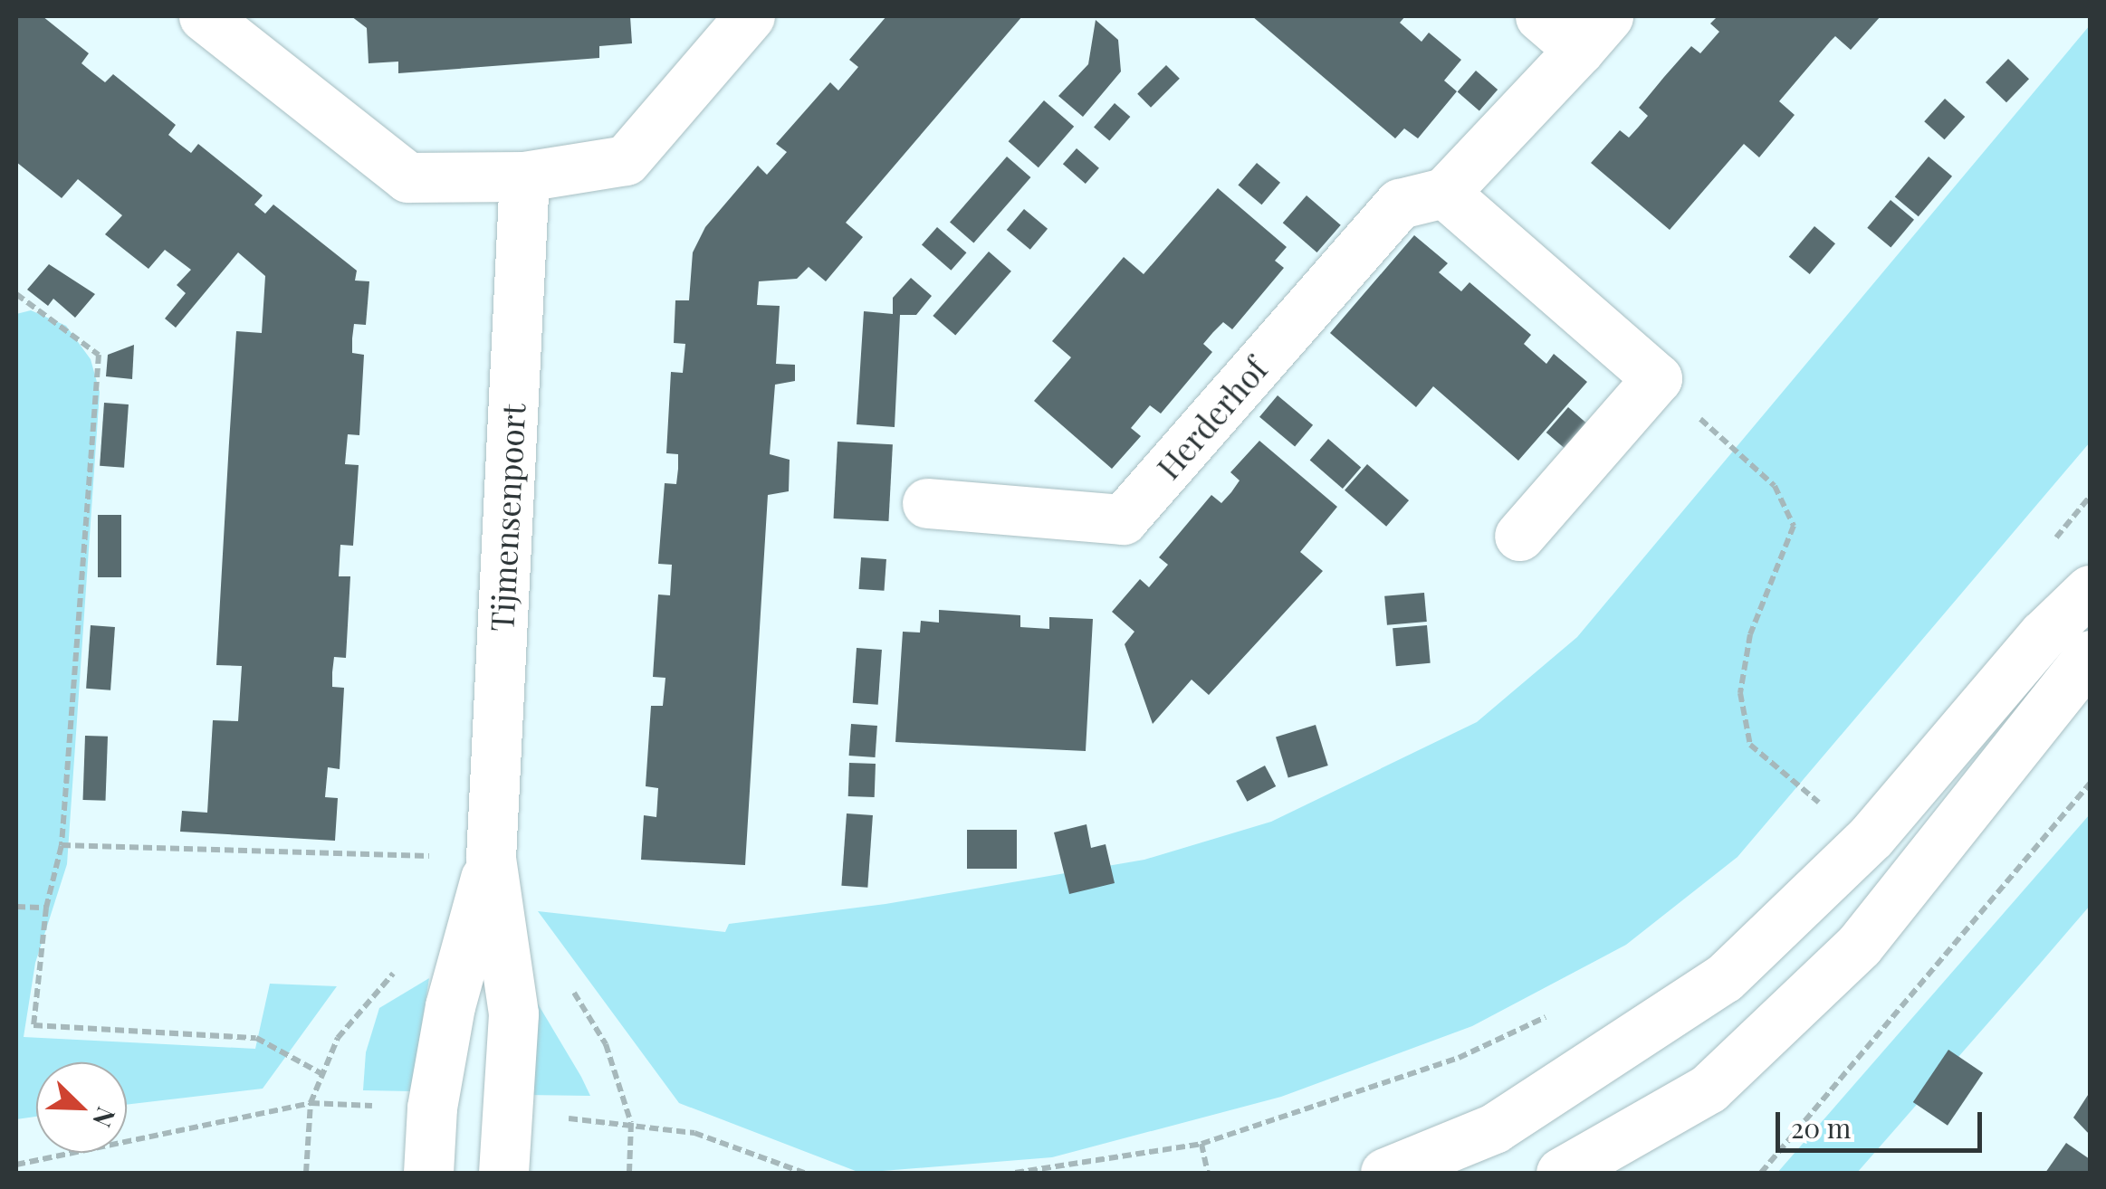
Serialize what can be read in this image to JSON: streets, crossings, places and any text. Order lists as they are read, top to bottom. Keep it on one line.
{"streets":{"street":["Herderhof","Tijmensenpoort"]},"scale_bar":"20 m","north":"bottom right"}
